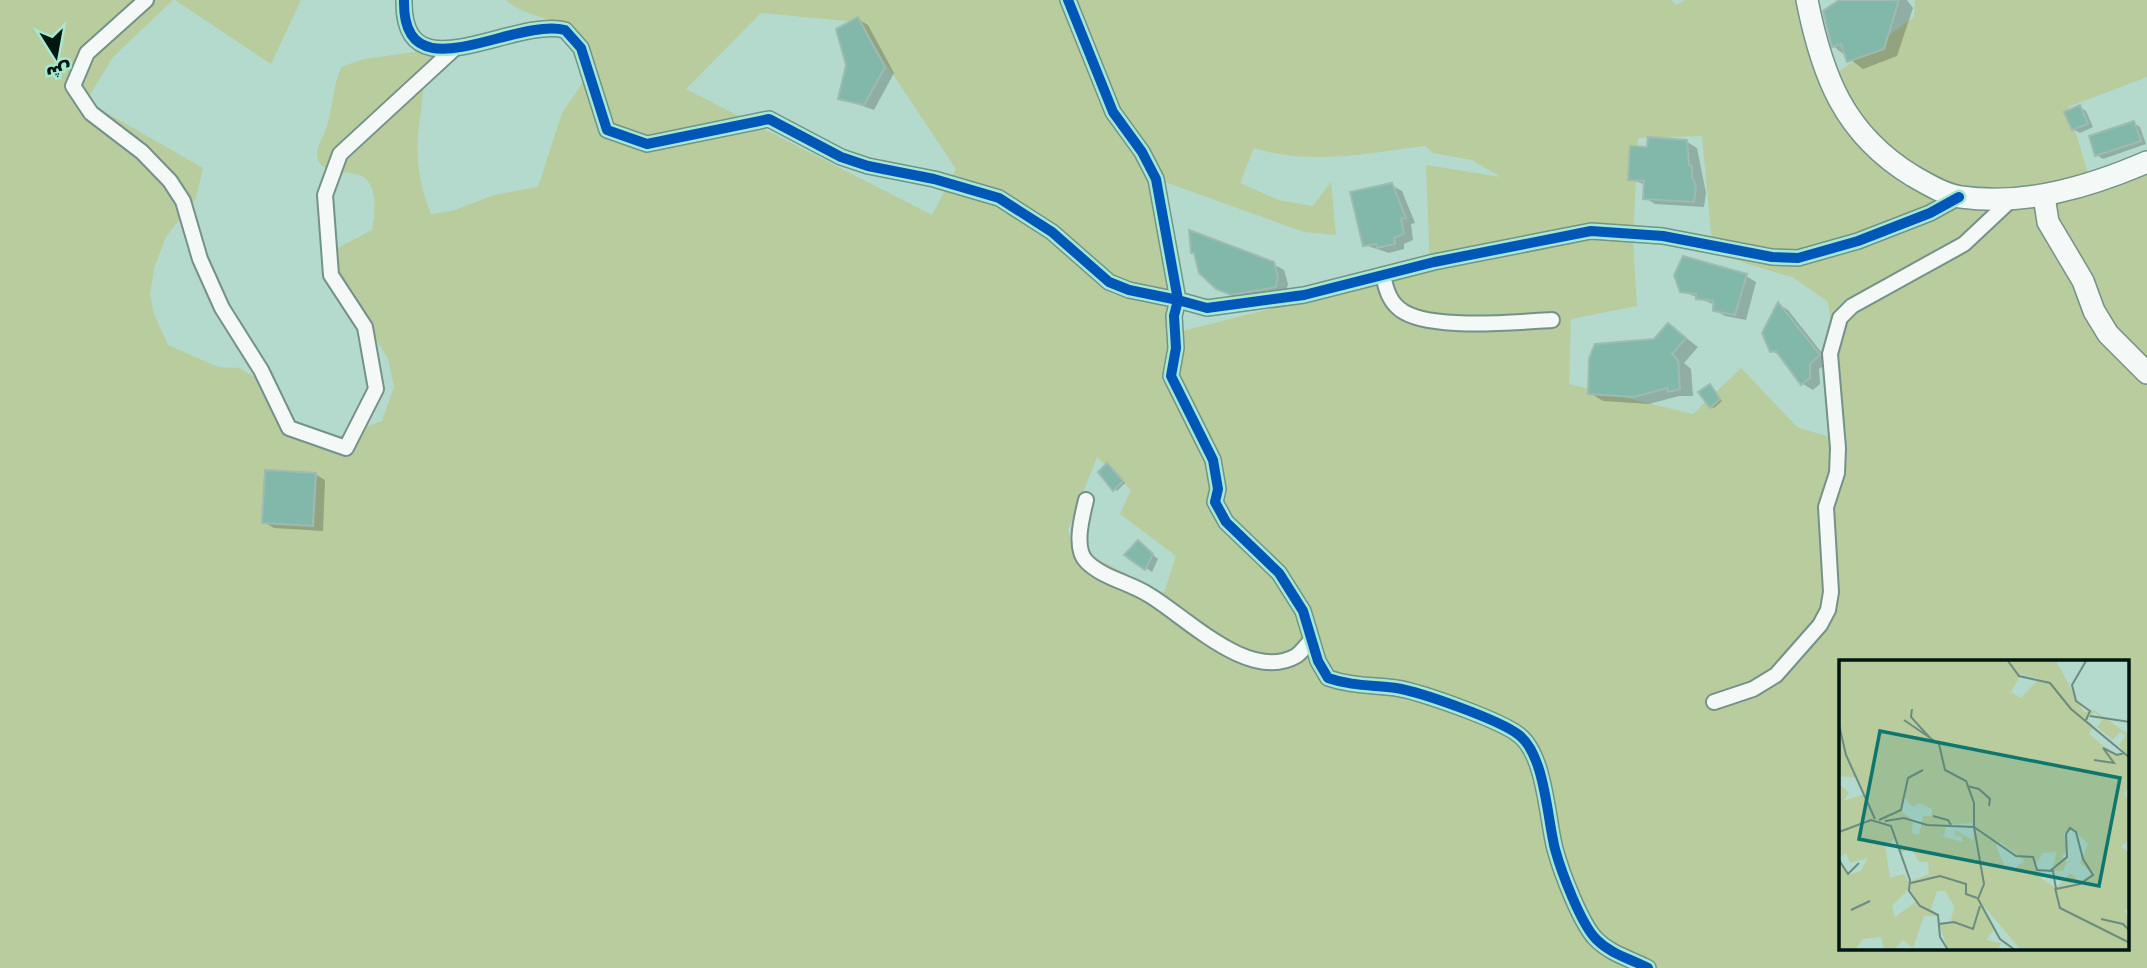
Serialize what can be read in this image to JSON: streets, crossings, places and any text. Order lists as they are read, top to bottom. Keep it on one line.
{"north":"bottom"}
